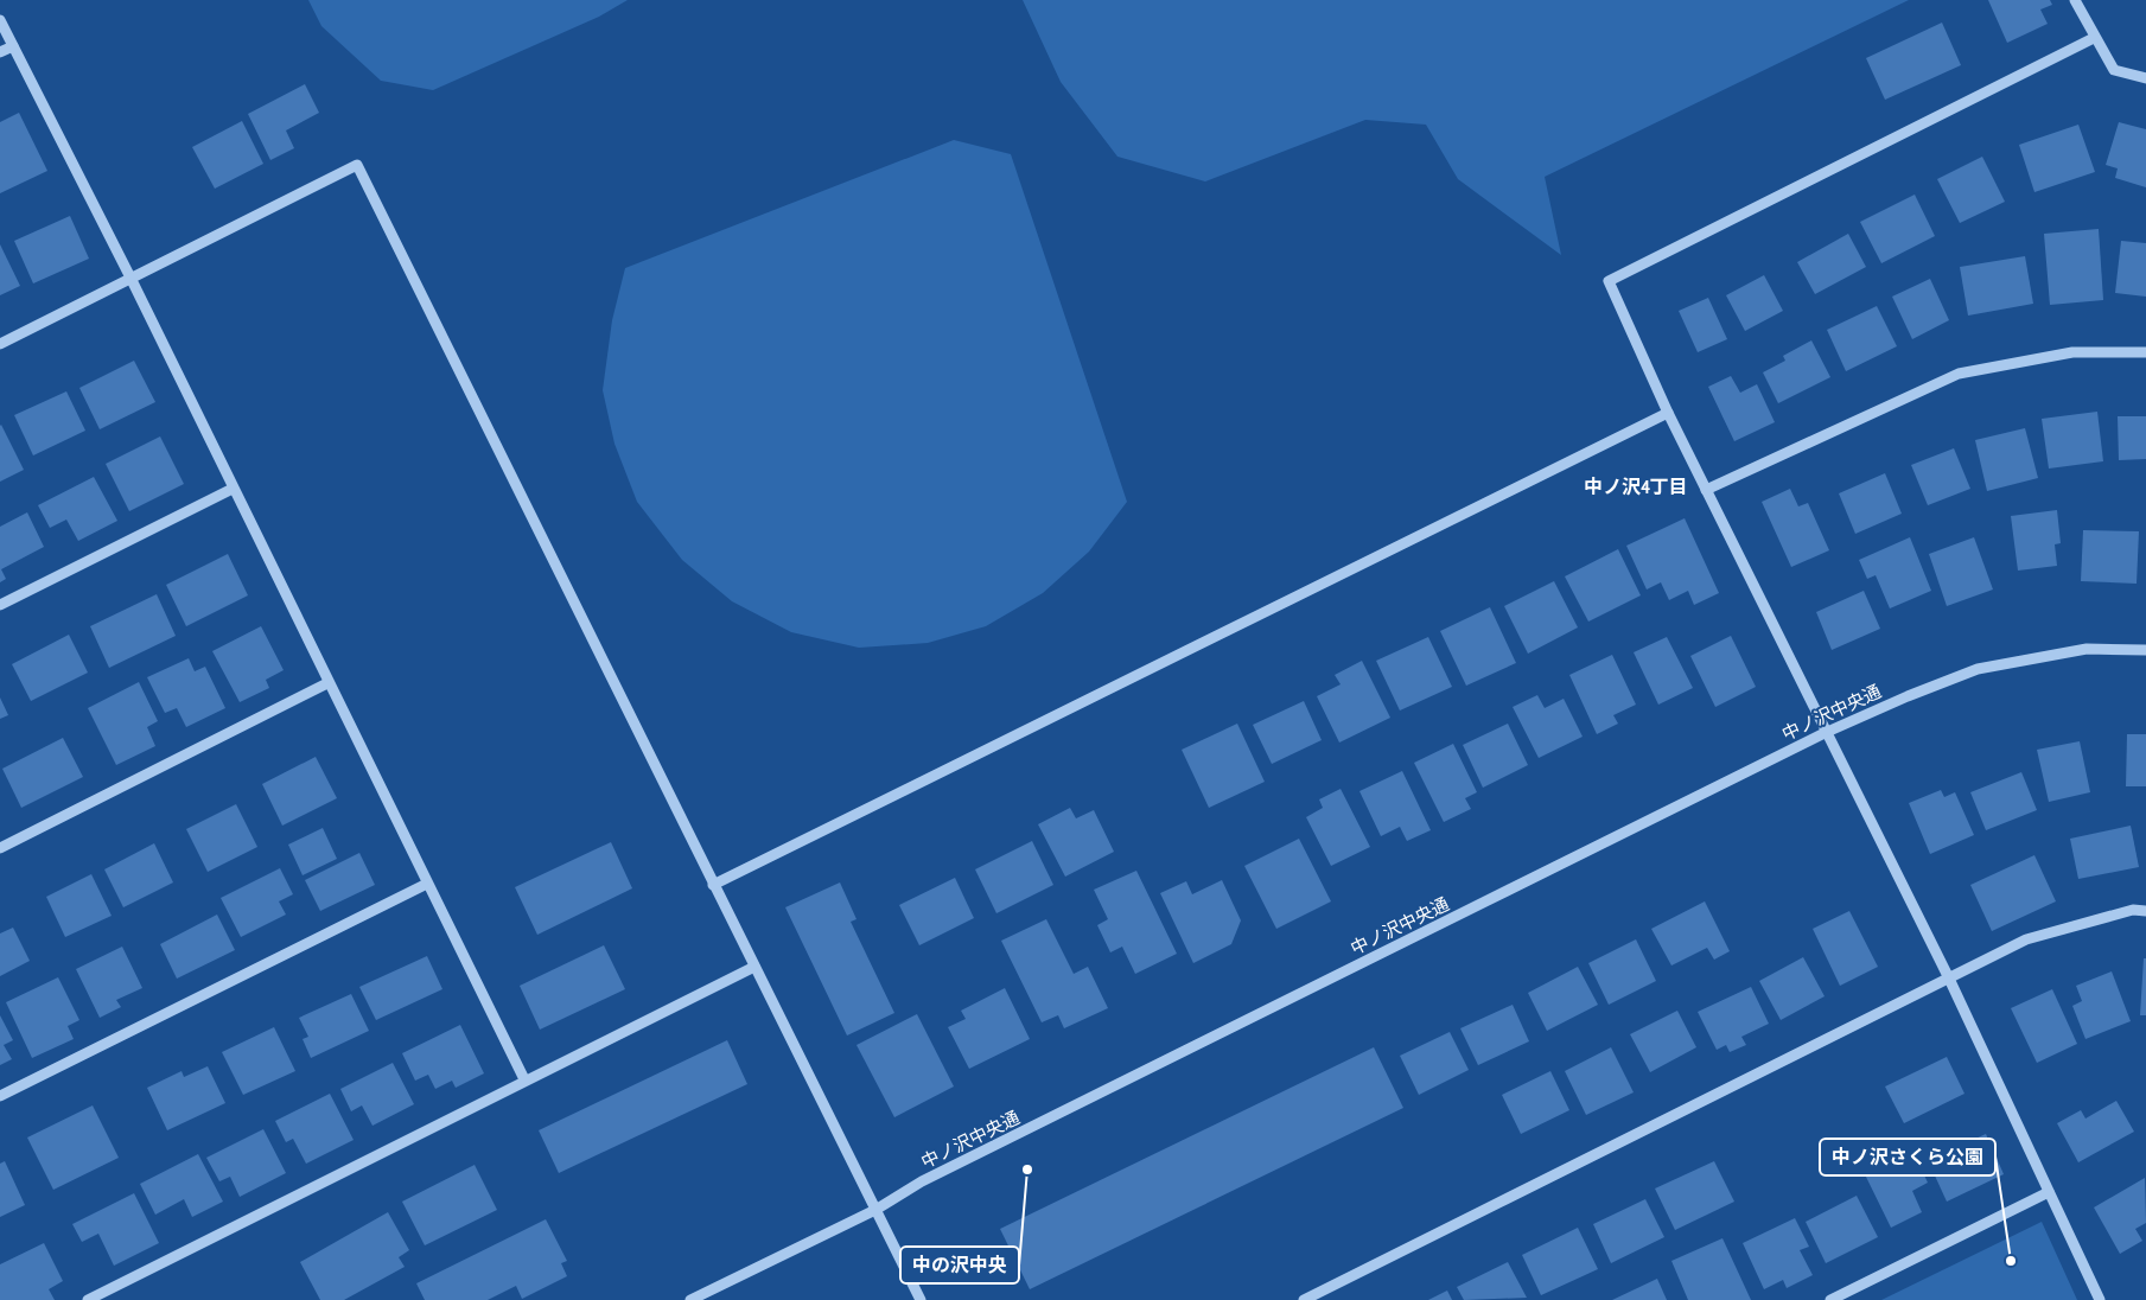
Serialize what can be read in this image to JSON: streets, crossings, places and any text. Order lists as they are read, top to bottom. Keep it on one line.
{"streets":{"street":["中ノ沢中央通"]},"districts":["中ノ沢4丁目"],"places":["中の沢中央","中ノ沢さくら公園"]}
